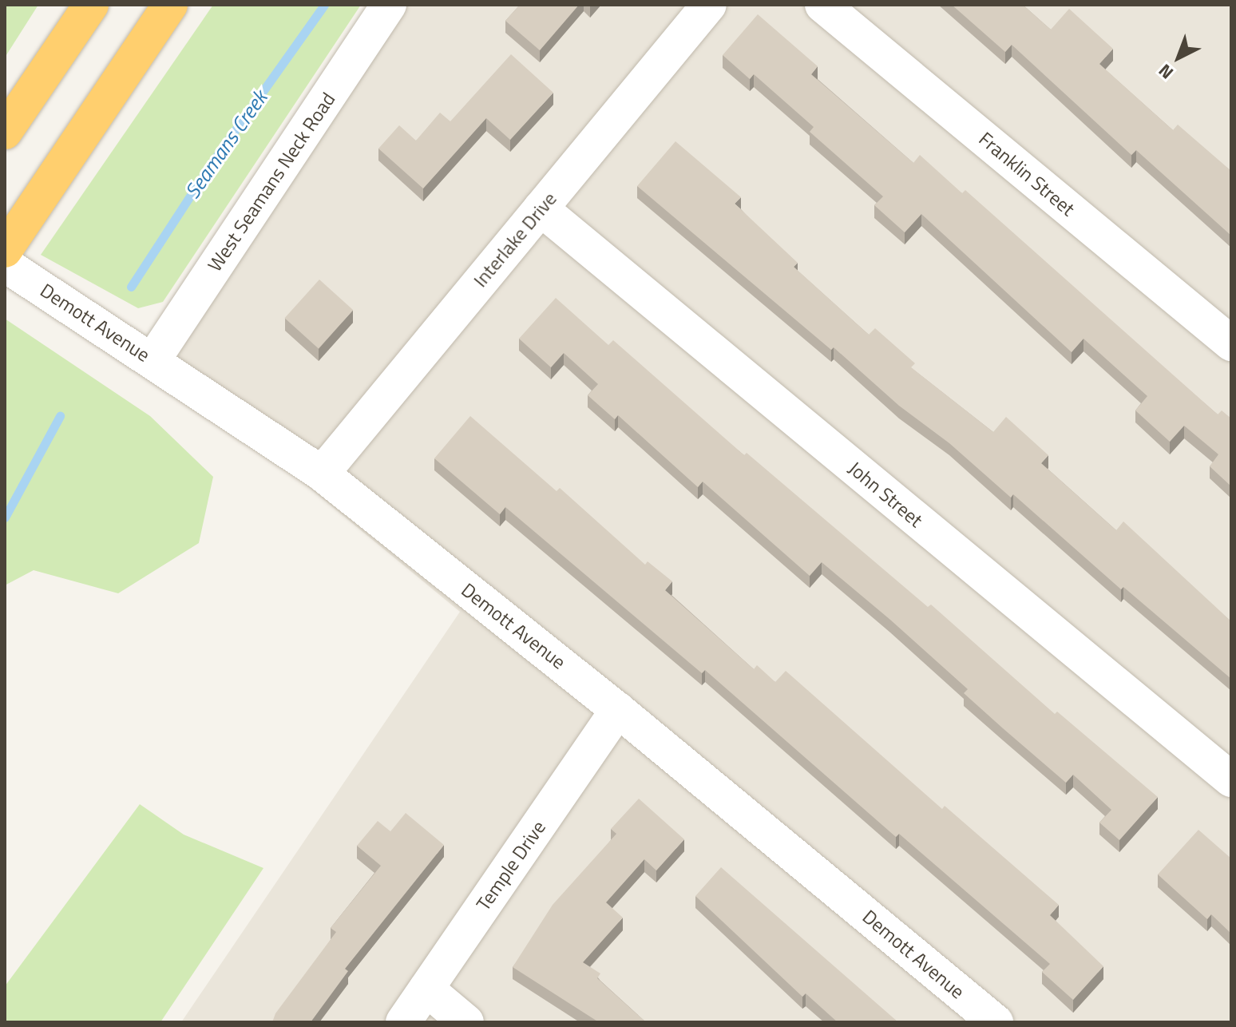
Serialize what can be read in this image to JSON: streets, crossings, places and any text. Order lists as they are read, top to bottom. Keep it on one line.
{"streets":{"street":["Franklin Street","West Seamans Neck Road","Interlake Drive","Demott Avenue","John Street","Temple Drive"]},"crossings":[["West Seamans Neck Road","Demott Avenue"],["Interlake Drive","Demott Avenue"],["Interlake Drive","John Street"],["Demott Avenue","Temple Drive"]],"water":["Seamans Creek"],"north":"bottom left"}
